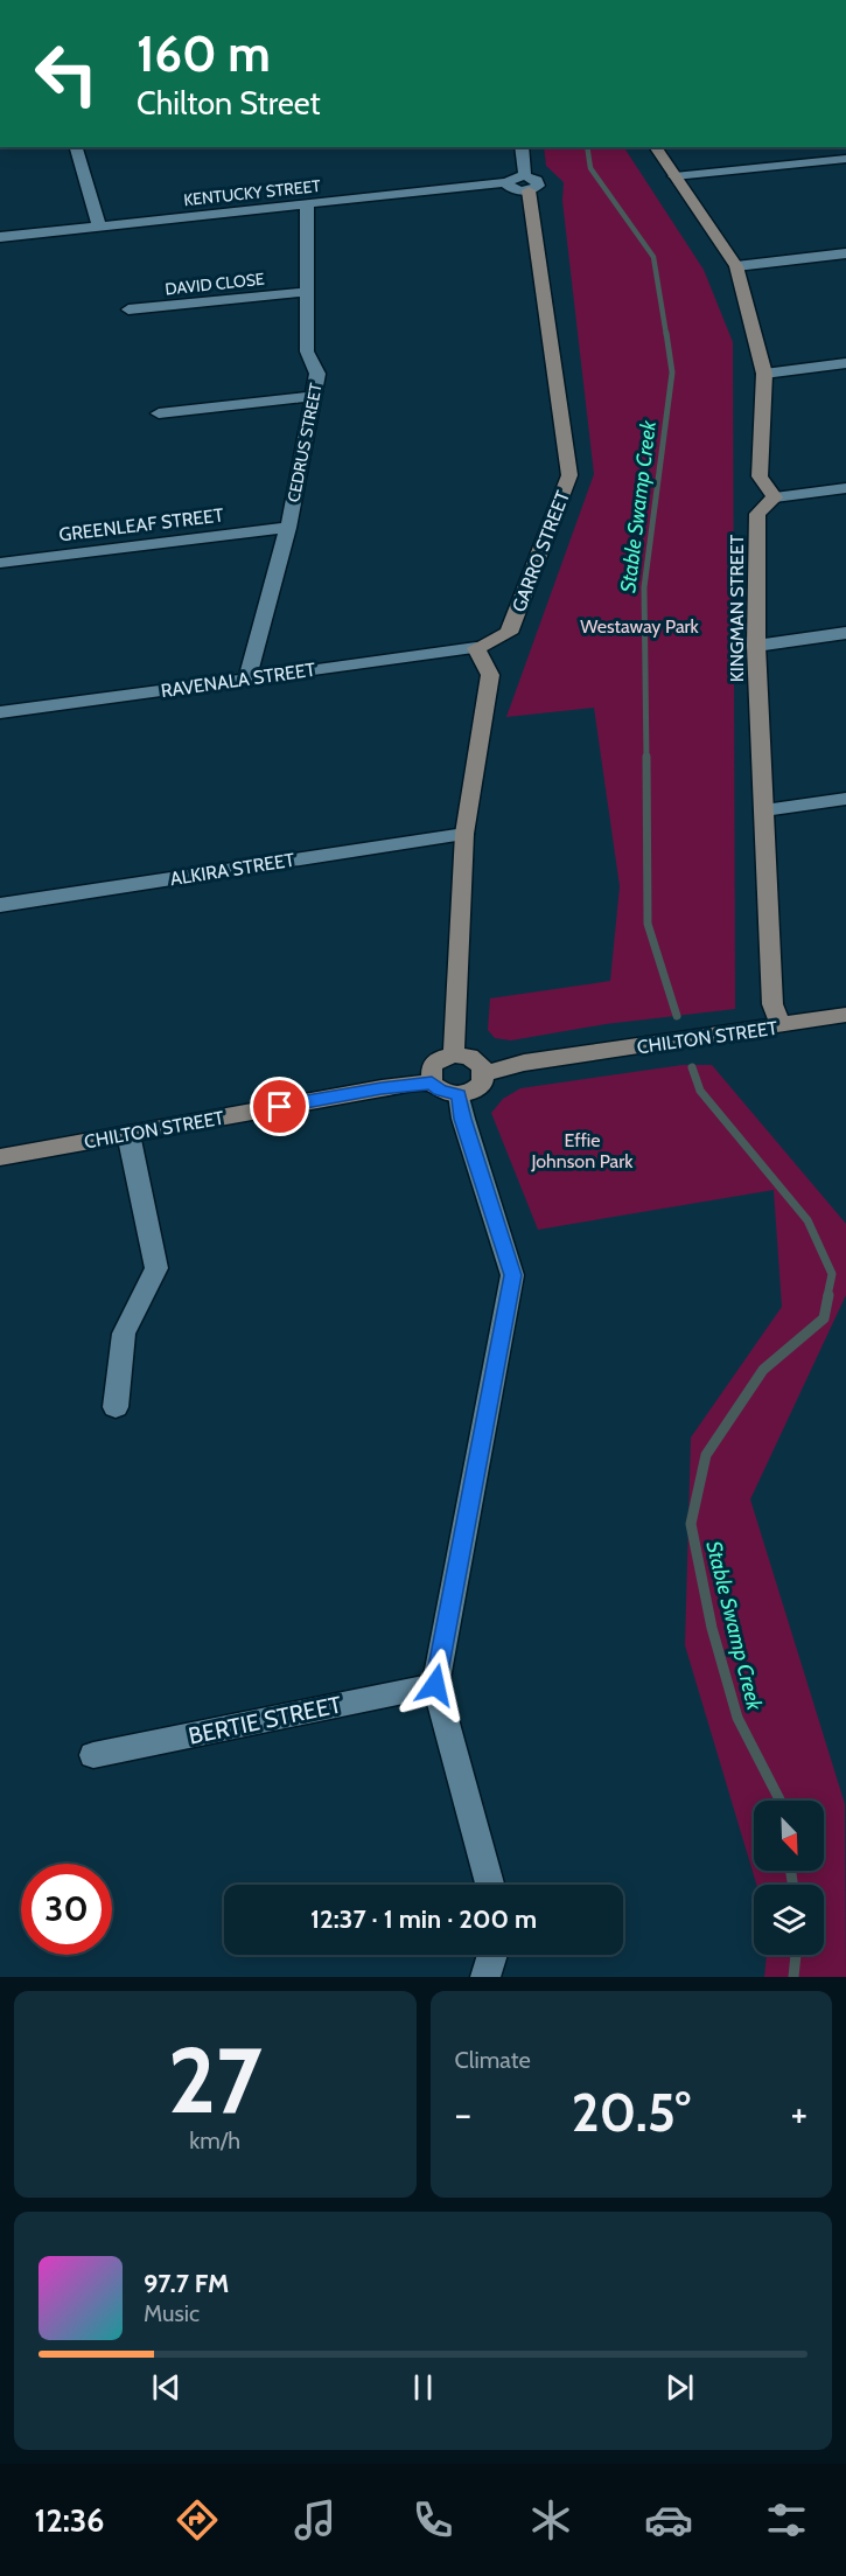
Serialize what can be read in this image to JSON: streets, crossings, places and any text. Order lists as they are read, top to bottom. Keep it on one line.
{"streets":{"street":["KENTUCKY STREET","DAVID CLOSE","CEDRUS STREET","GREENLEAF STREET","GARRO STREET","KINGMAN STREET","RAVENALA STREET","ALKIRA STREET","CHILTON STREET","BERTIE STREET"]},"crossings":[["KENTUCKY STREET","CEDRUS STREET"],["KENTUCKY STREET","GARRO STREET"],["DAVID CLOSE","CEDRUS STREET"],["CEDRUS STREET","GREENLEAF STREET"],["CEDRUS STREET","RAVENALA STREET"],["GARRO STREET","RAVENALA STREET"],["KINGMAN STREET","CHILTON STREET"]],"water":["Stable Swamp Creek"],"parks":["Westaway Park","Effie Johnson Park"],"north":"bottom right","page":{"turn":["160 m","Chilton Street"],"limit":"30","trip":"12:37 · 1 min · 200 m","tile":[["27","km/h"],"Climate"],"heat":["−","20.5°","+"],"song":["97.7 FM","Music"],"tabs":"12:36"}}
